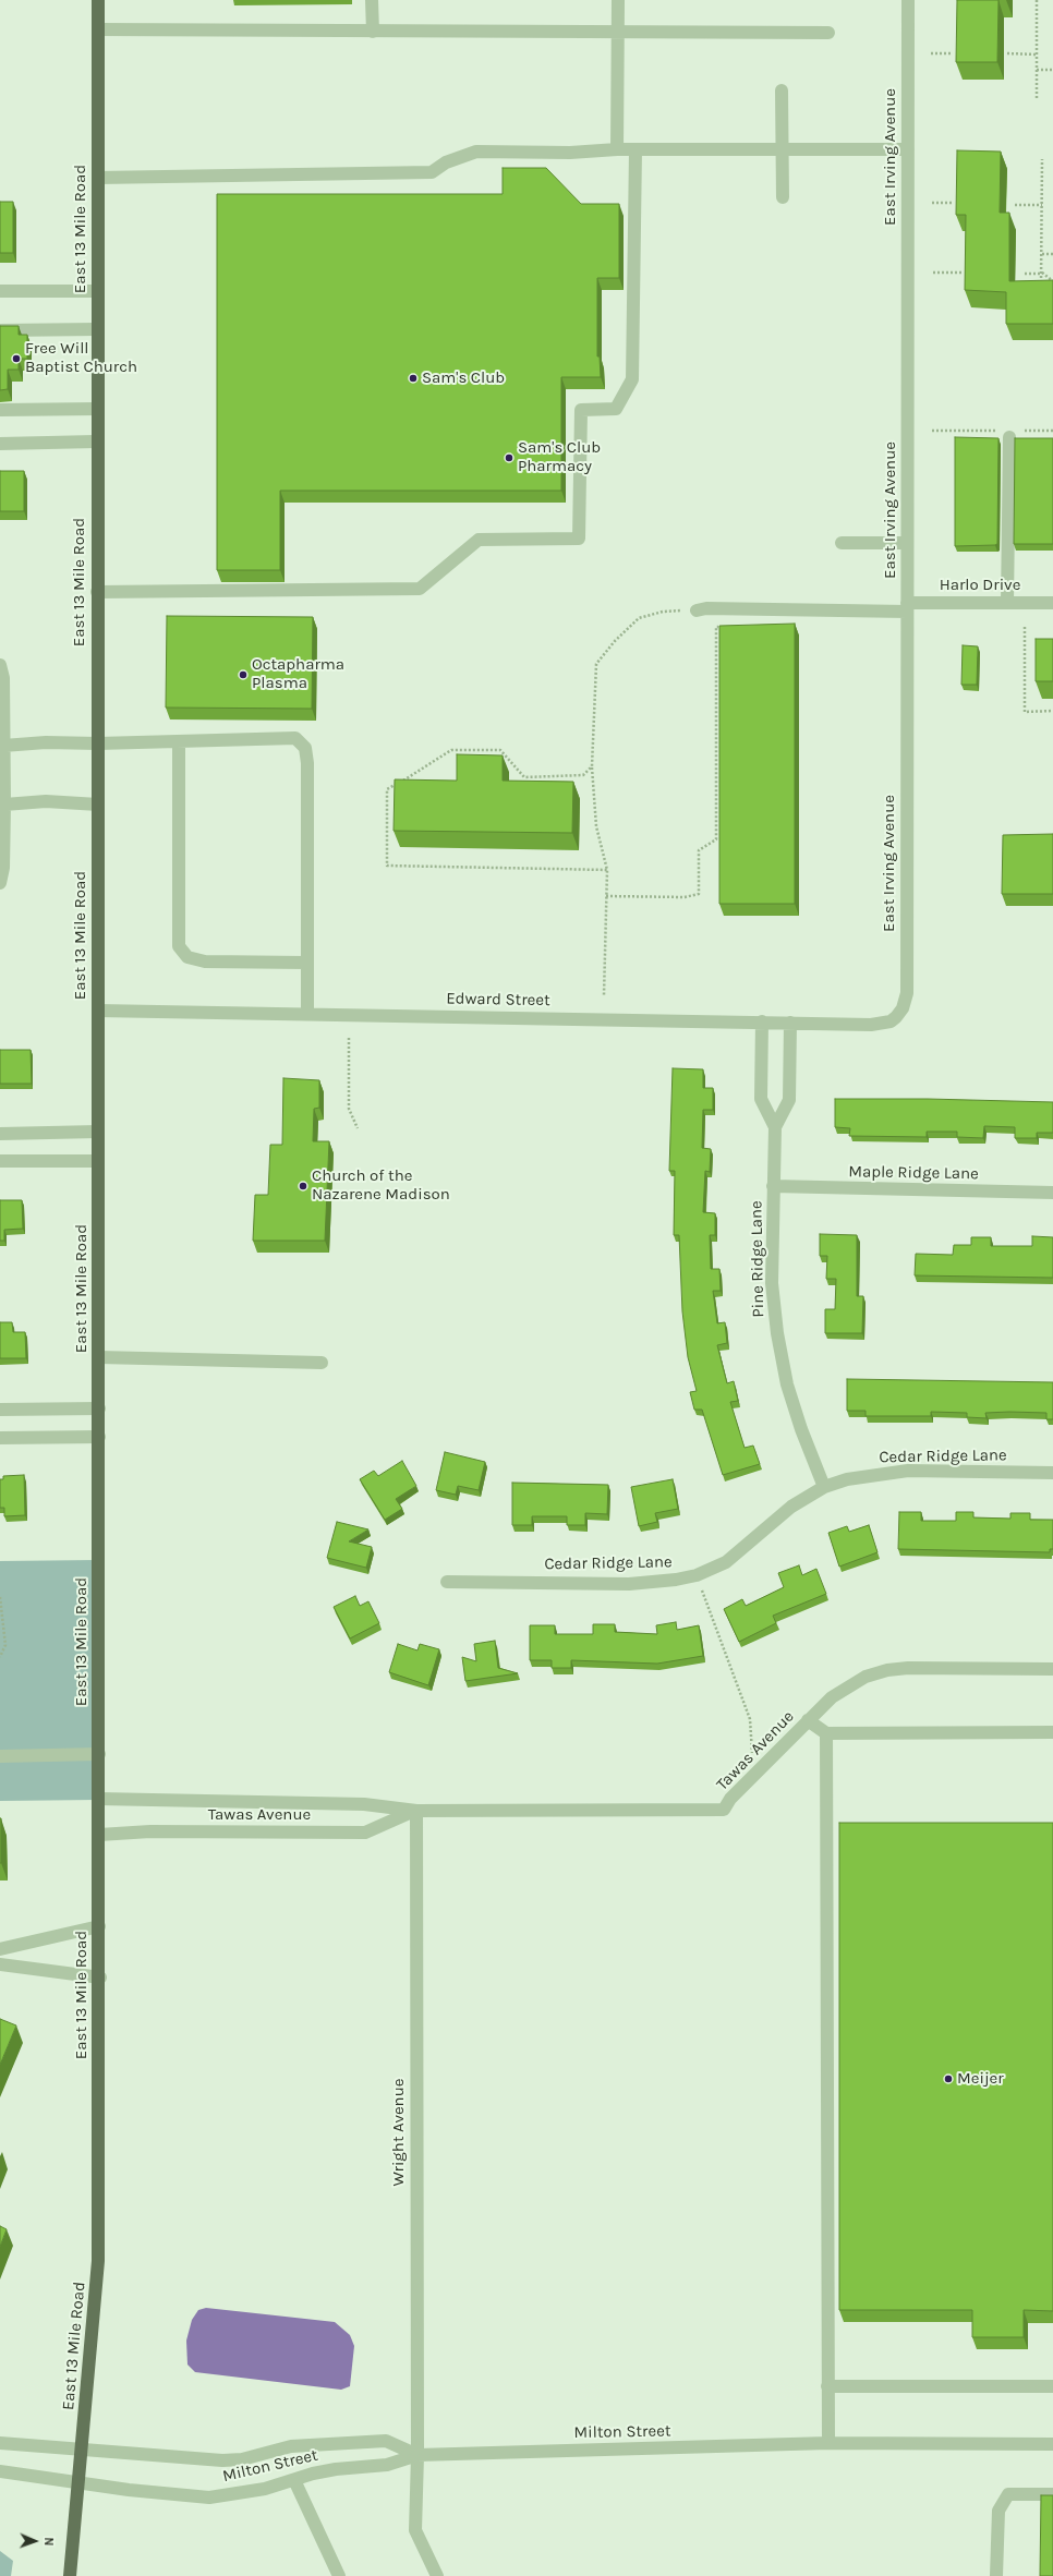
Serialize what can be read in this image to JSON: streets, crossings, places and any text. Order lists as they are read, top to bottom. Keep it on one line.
{"streets":{"main road":["East 13 Mile Road"],"street":["East Irving Avenue","Harlo Drive","Edward Street","Maple Ridge Lane","Pine Ridge Lane","Cedar Ridge Lane","Tawas Avenue","Wright Avenue","Milton Street"]},"crossings":[["East Irving Avenue","Harlo Drive"],["East Irving Avenue","Edward Street"],["East 13 Mile Road","Edward Street"],["East 13 Mile Road","Tawas Avenue"],["East 13 Mile Road","Milton Street"],["Edward Street","Pine Ridge Lane"],["Maple Ridge Lane","Pine Ridge Lane"],["Pine Ridge Lane","Cedar Ridge Lane"],["Tawas Avenue","Wright Avenue"],["Wright Avenue","Milton Street"]],"places":["Free Will Baptist Church","Sam's Club","Sam's Club Pharmacy","Octapharma Plasma","Church of the Nazarene Madison","Meijer"],"north":"right"}
